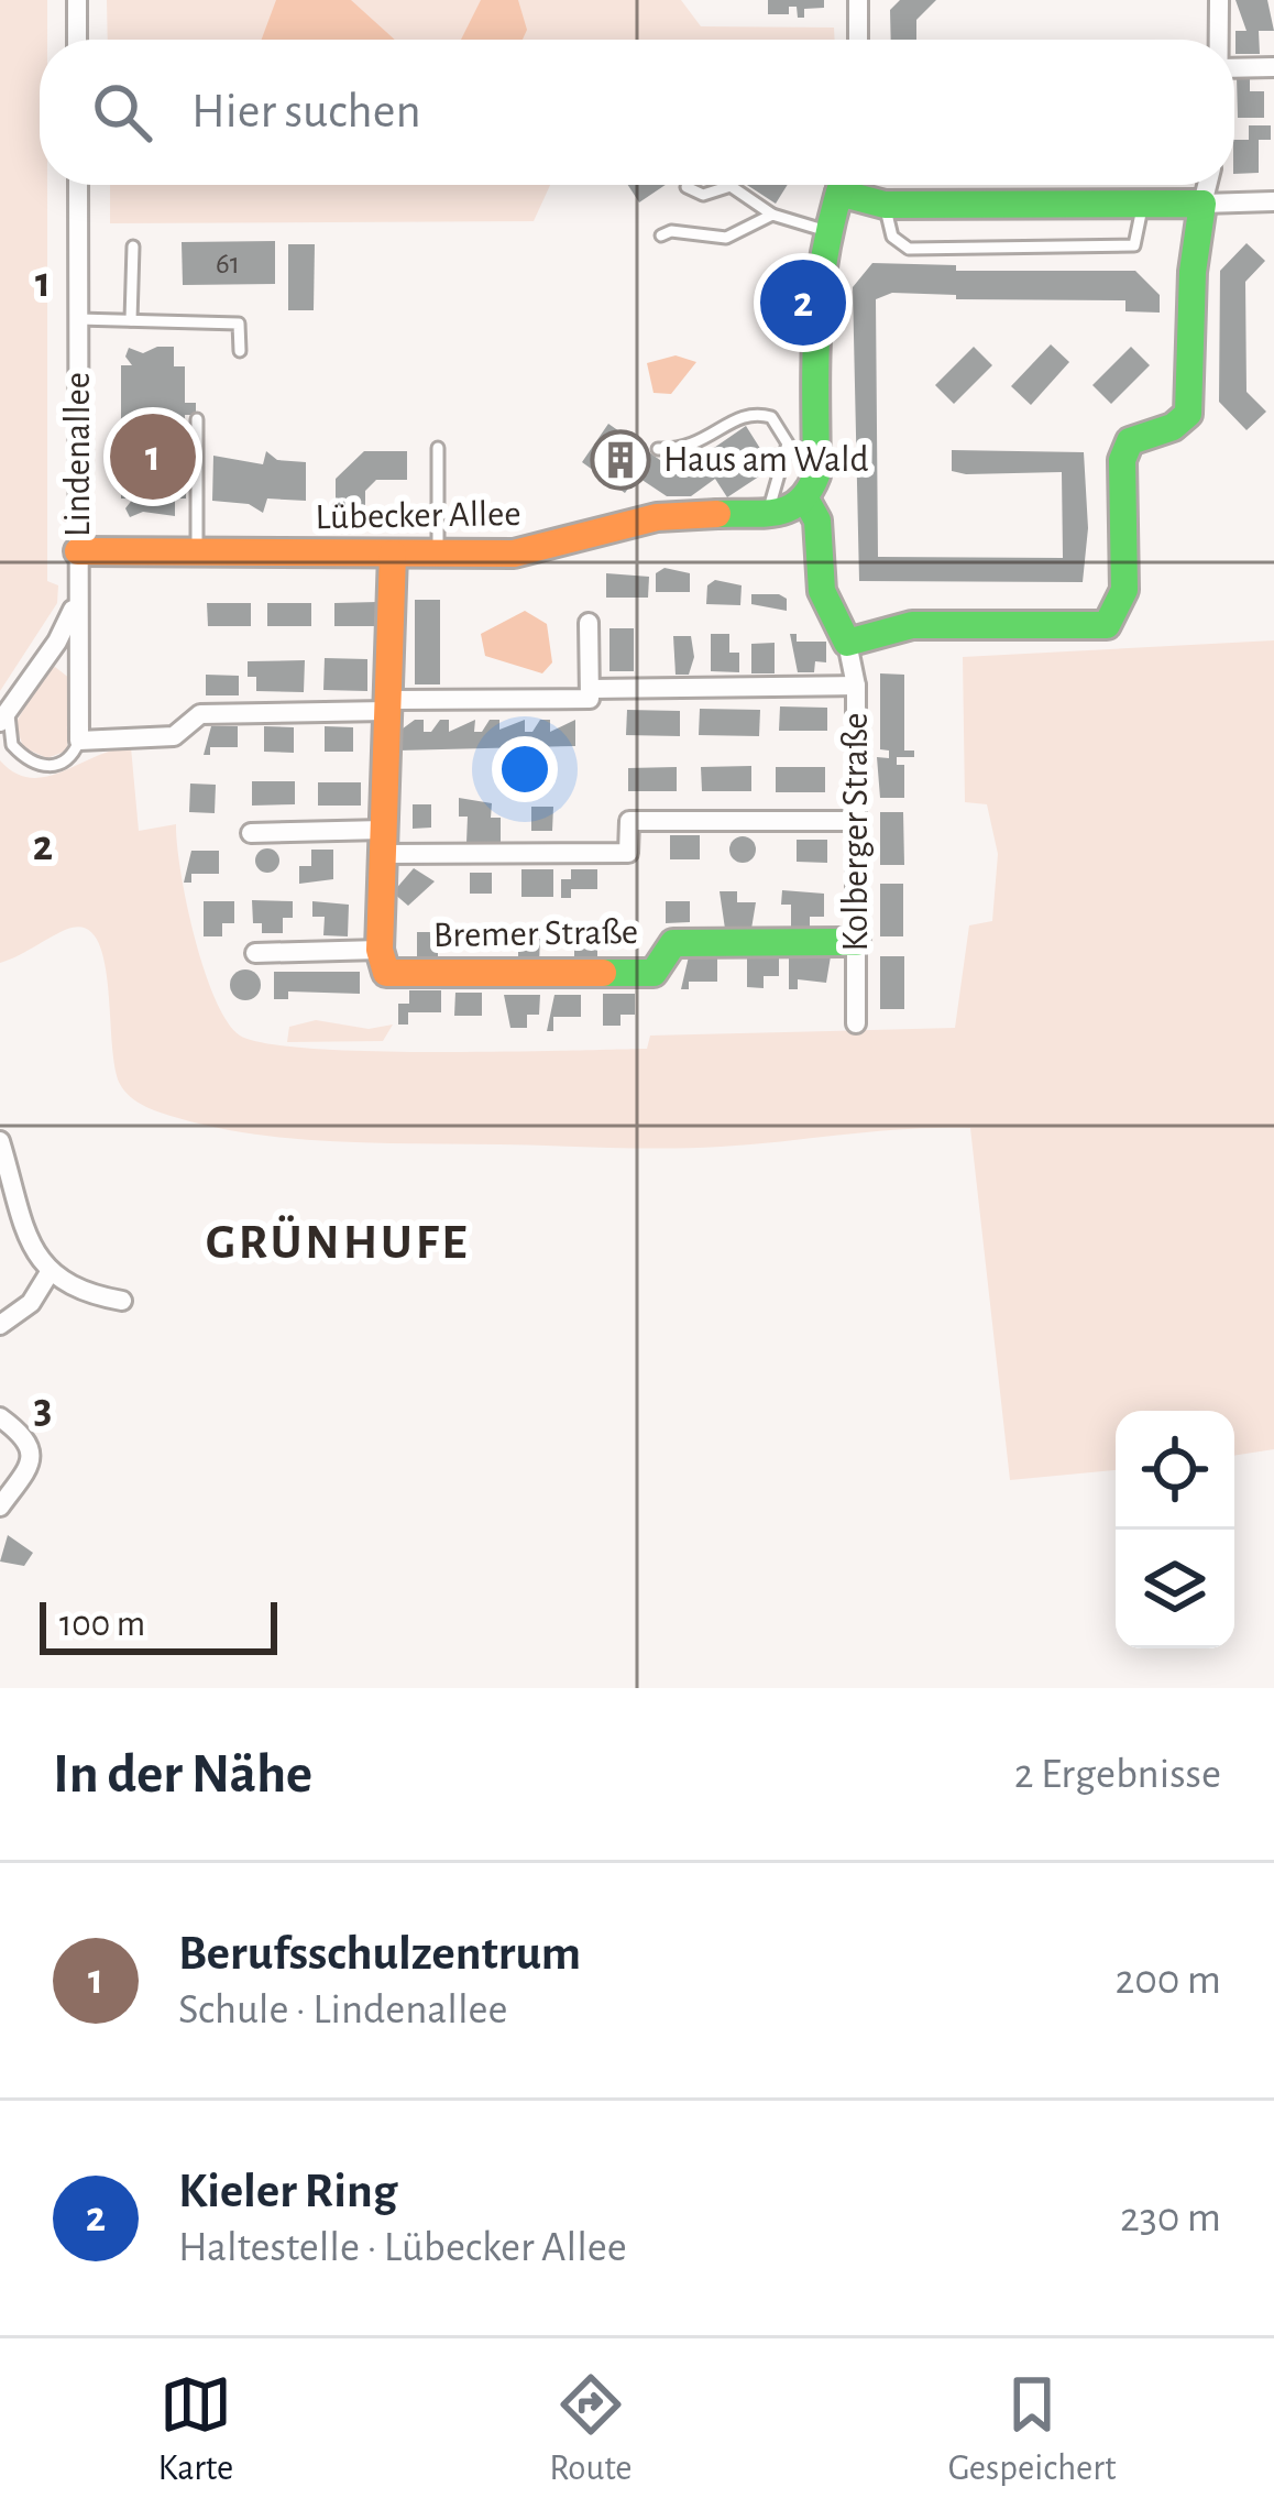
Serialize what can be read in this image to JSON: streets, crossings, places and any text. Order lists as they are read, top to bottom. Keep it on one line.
{"streets":{"street":["Lindenallee","Lübecker Allee","Kolberger Straße","Bremer Straße"]},"crossings":[["Lindenallee","Lübecker Allee"],["Lübecker Allee","Bremer Straße"],["Kolberger Straße","Bremer Straße"]],"districts":["GRÜNHUFE"],"places":{"building":["Haus am Wald"]},"house_numbers":["61"],"scale_bar":"100 m","page":{"search":"Hier suchen","pins":["2","1"],"scale":"100 m","heading":["In der Nähe","2 Ergebnisse"],"list":[{"mark":"1","name":"Berufsschulzentrum","note":"Schule · Lindenallee","value":"200 m"},{"mark":"2","name":"Kieler Ring","note":"Haltestelle · Lübecker Allee","value":"230 m"}],"nav":["Karte","Route","Gespeichert"]},"grid":{"rows":["1","2","3"]}}
